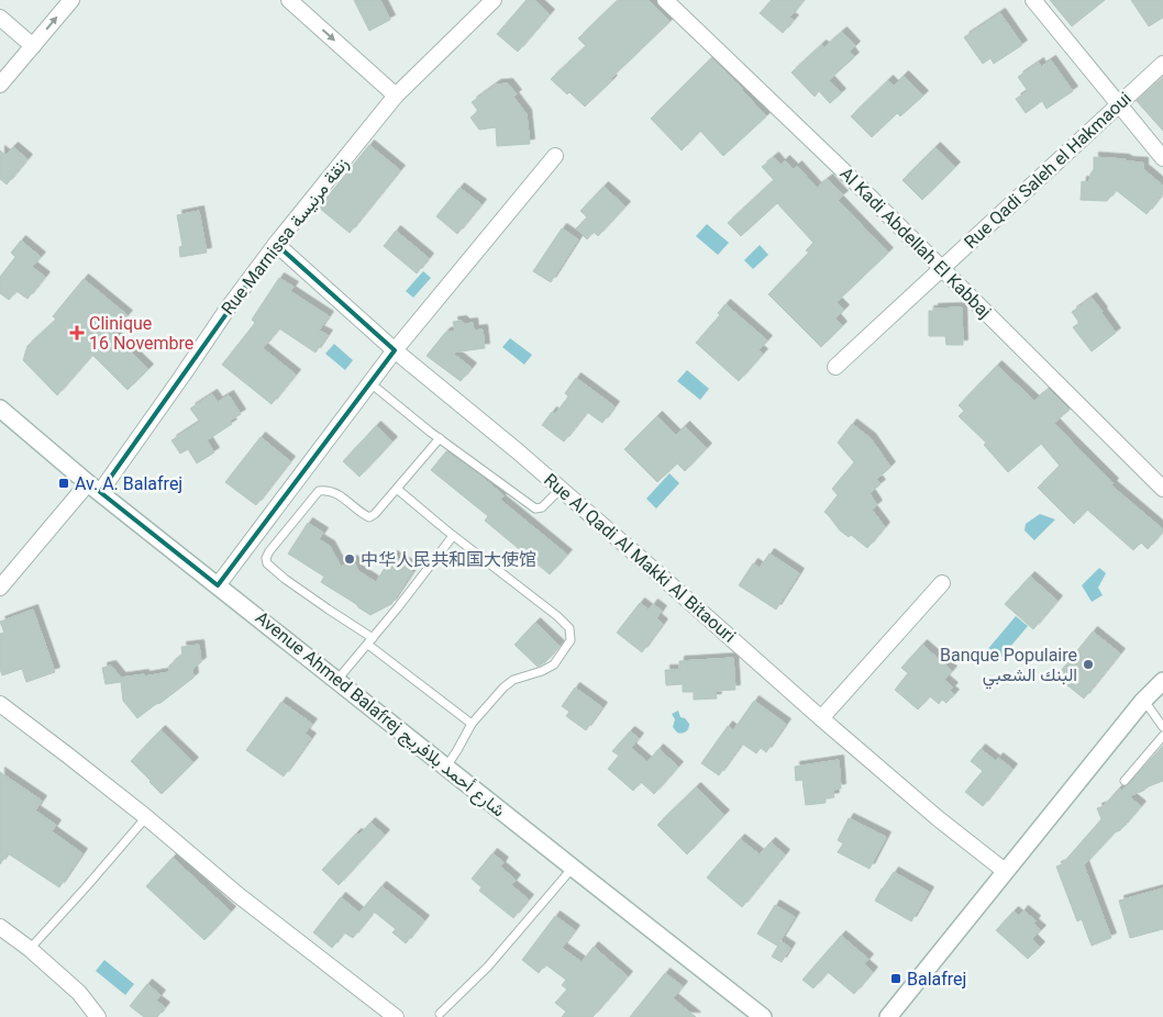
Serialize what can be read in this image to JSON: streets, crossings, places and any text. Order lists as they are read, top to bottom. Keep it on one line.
{"streets":{"main road":["Avenue Ahmed Balafrej شارع أحمد بلافريج"],"street":["Rue Qadi Saleh el Hakmaoui","Rue Marnissa زنقة مرنيسة","Al Kadi Abdellah El Kabbaj","Rue Al Qadi Al Makki Al Bitaouri"]},"crossings":[["Rue Qadi Saleh el Hakmaoui","Al Kadi Abdellah El Kabbaj"],["Rue Marnissa زنقة مرنيسة","Rue Al Qadi Al Makki Al Bitaouri"],["Rue Marnissa زنقة مرنيسة","Avenue Ahmed Balafrej شارع أحمد بلافريج"]],"places":{"health":["Clinique 16 Novembre"],"transit":["Av. A. Balafrej","Balafrej"],"other":["中华人民共和国大使馆","Banque Populaire البنك الشعبي"]}}
